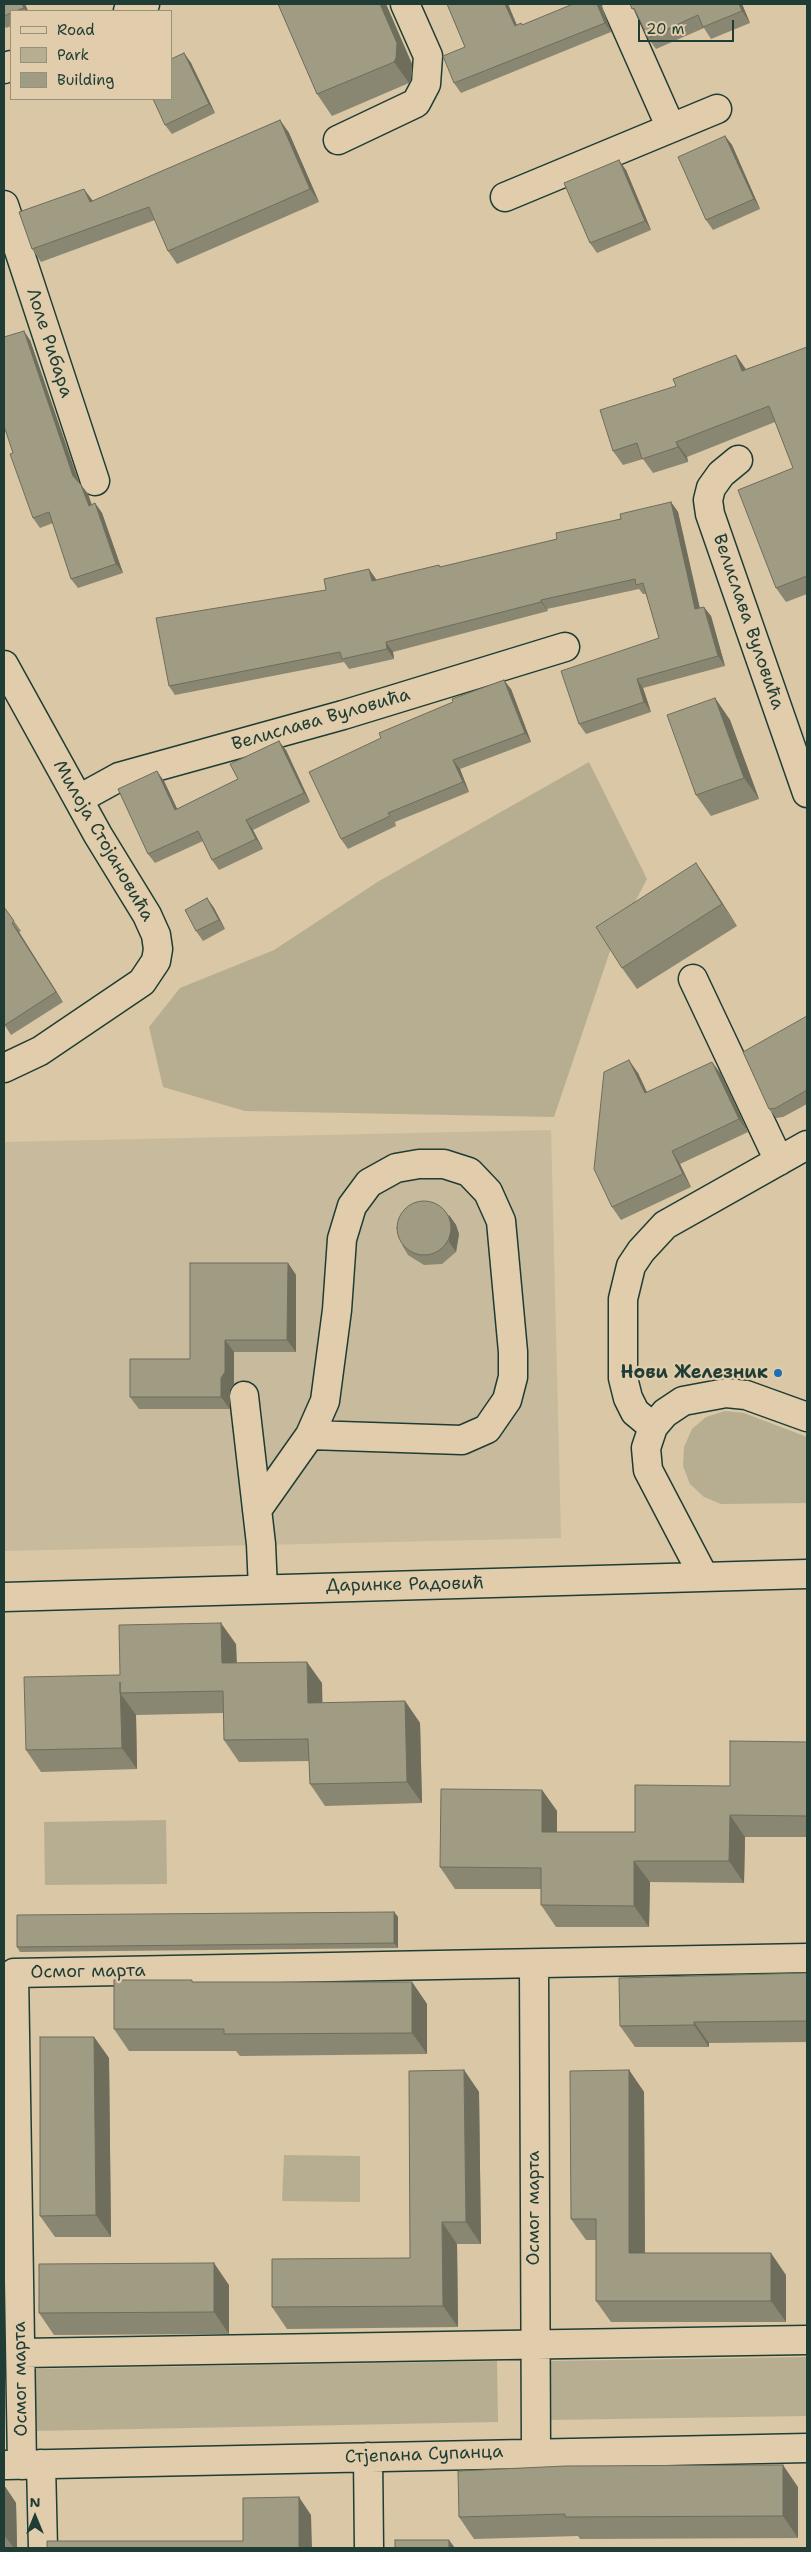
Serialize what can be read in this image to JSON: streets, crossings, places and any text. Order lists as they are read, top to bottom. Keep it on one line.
{"streets":{"street":["Лоле Рибара","Велислава Вуловића","Милоја Стојановића","Даринке Радовић","Осмог марта","Стјепана Супанца"]},"crossings":[["Велислава Вуловића","Милоја Стојановића"],["Осмог марта","Стјепана Супанца"]],"places":["Нови Железник"],"legend":["Road","Park","Building"],"scale_bar":"20 m","north":"top"}
